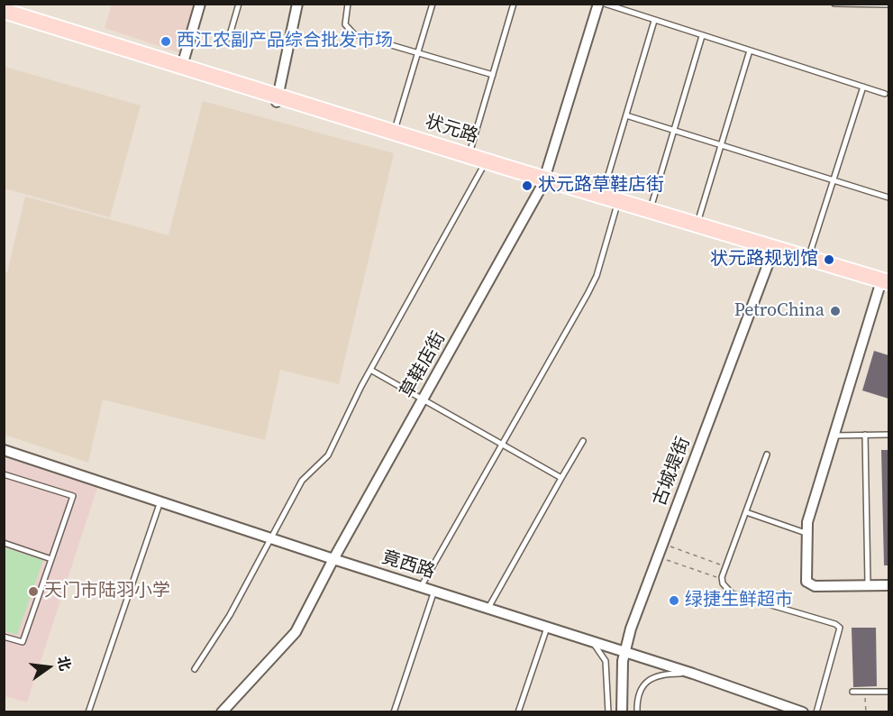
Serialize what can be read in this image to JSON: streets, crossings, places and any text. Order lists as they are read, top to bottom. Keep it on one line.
{"streets":{"main road":["状元路"],"street":["草鞋店街","古城堤街","竟西路"]},"crossings":[["状元路","草鞋店街"],["状元路","古城堤街"],["草鞋店街","竟西路"],["古城堤街","竟西路"]],"places":["西江农副产品综合批发市场","状元路草鞋店街","状元路规划馆","PetroChina","天门市陆羽小学","绿捷生鲜超市"],"north":"right"}
